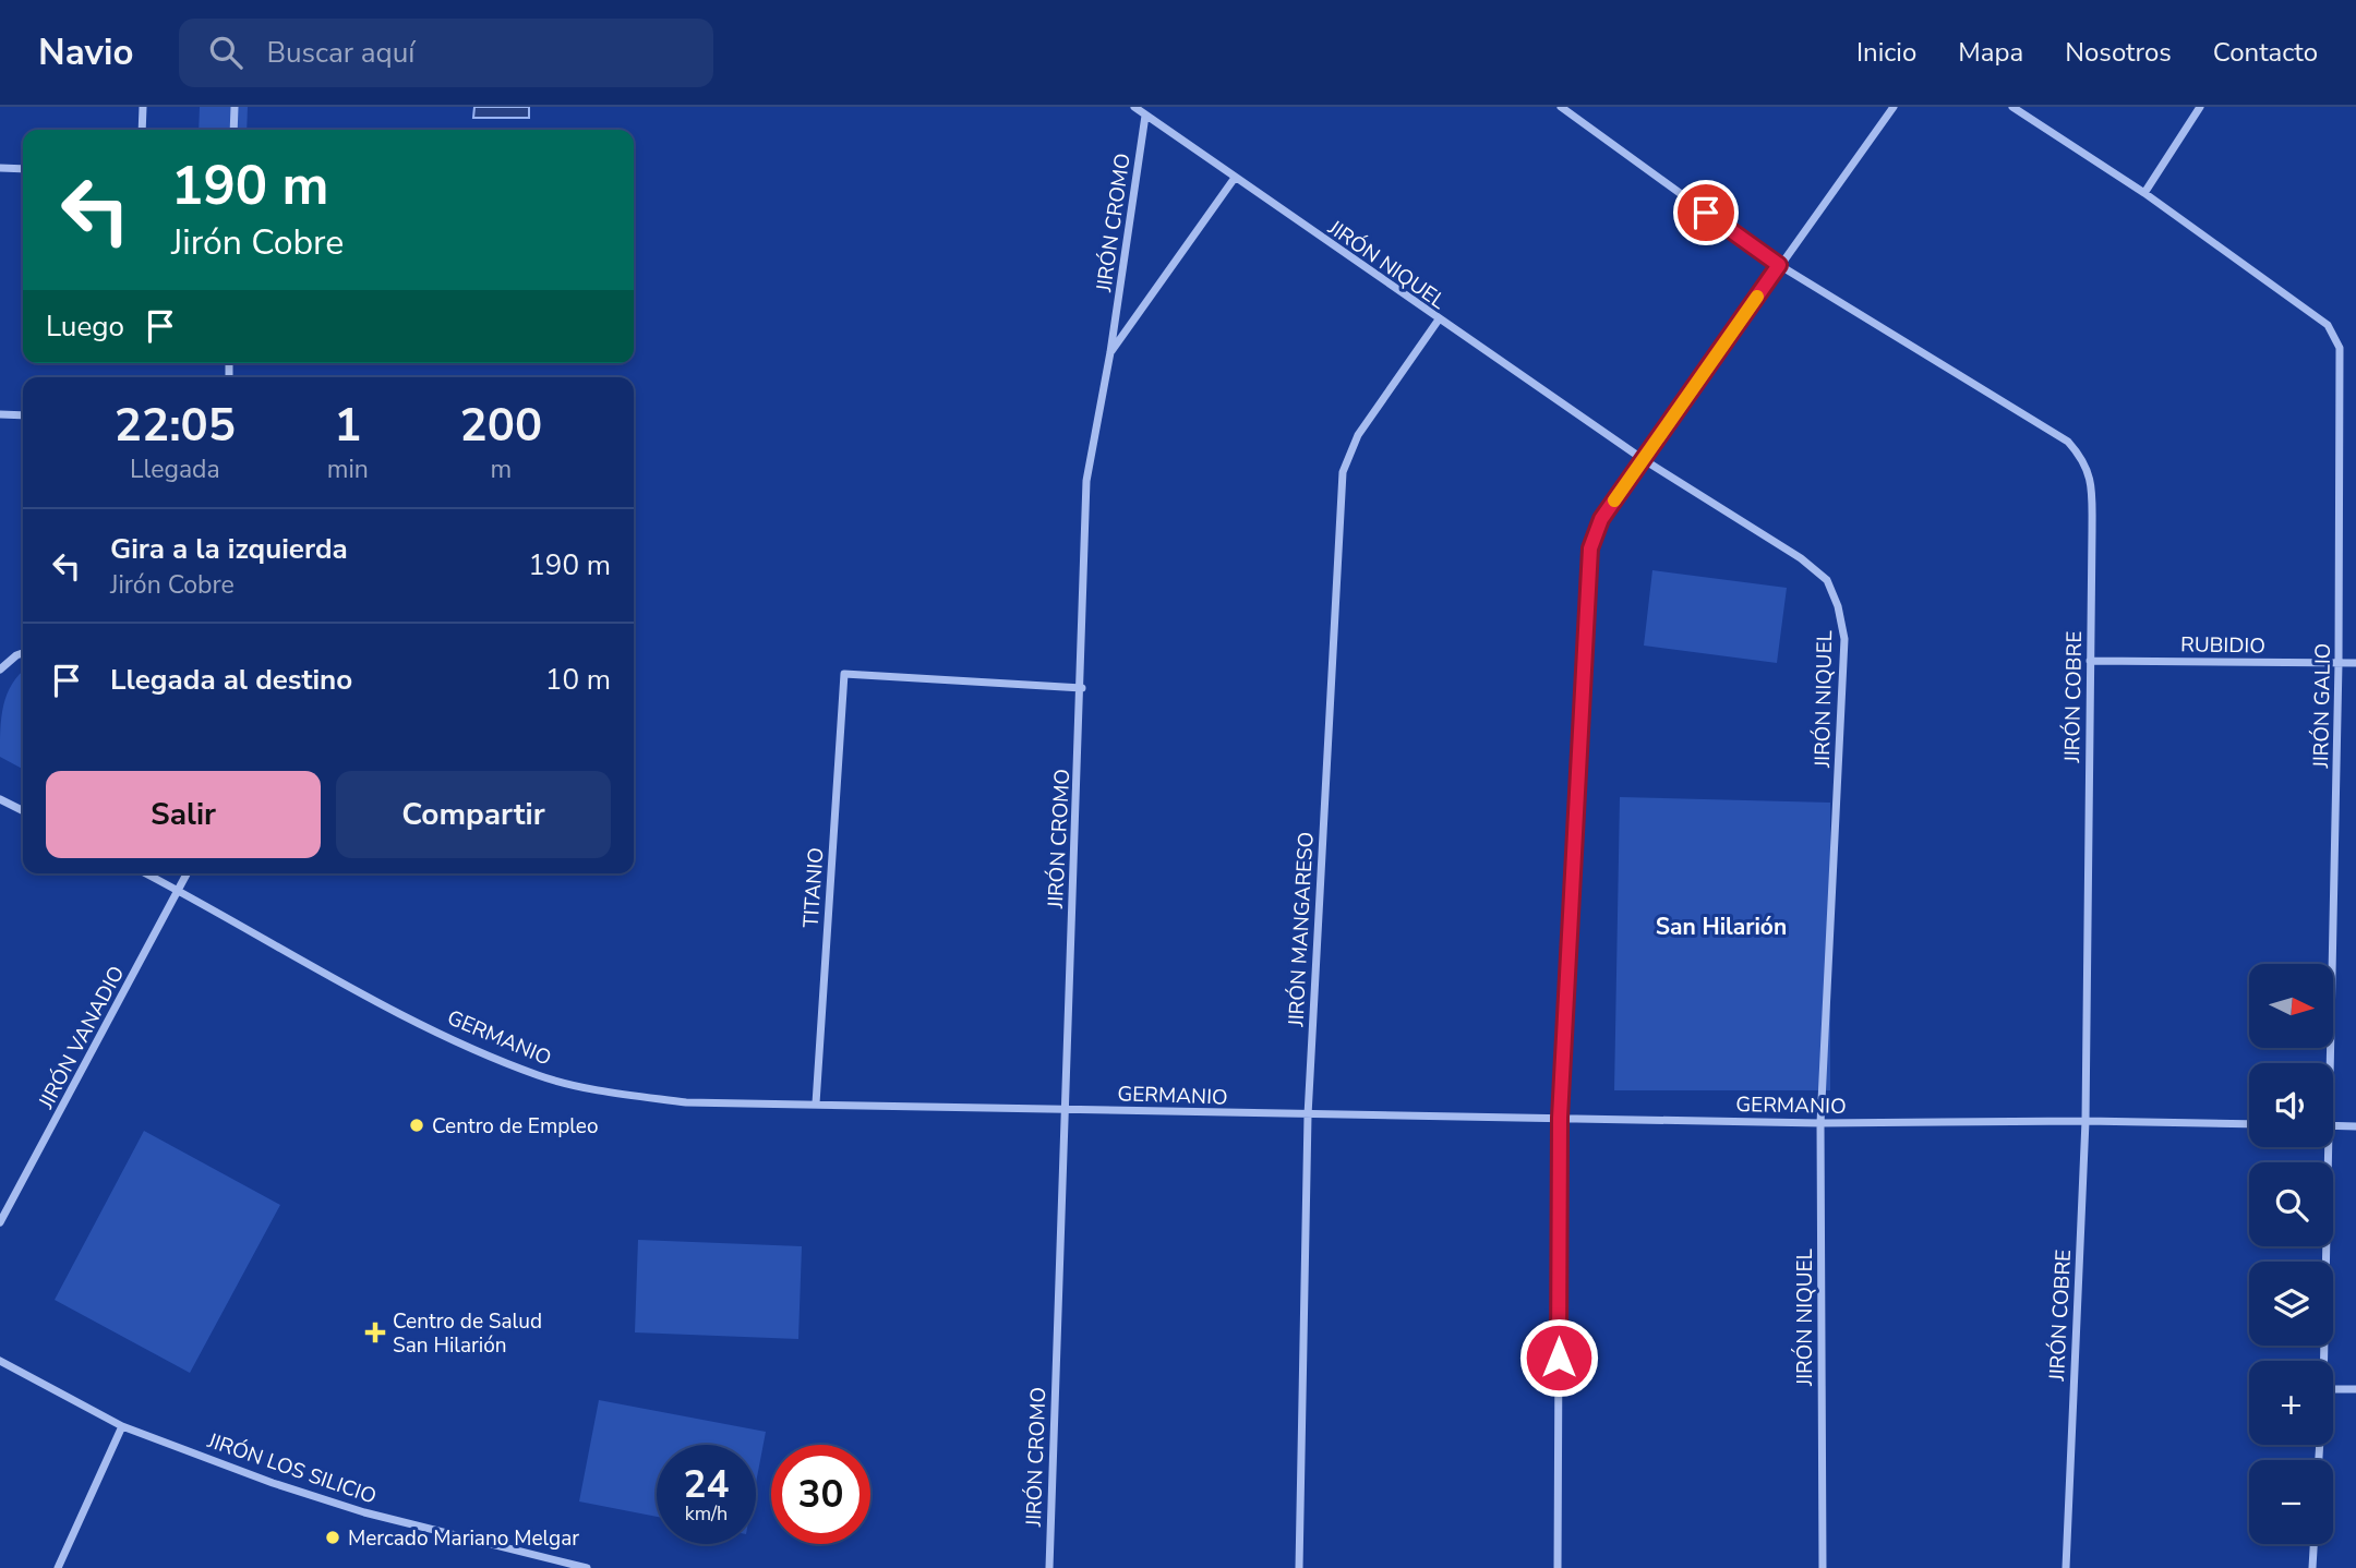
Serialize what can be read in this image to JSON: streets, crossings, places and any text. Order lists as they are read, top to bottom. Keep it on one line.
{"streets":{"street":["JIRÓN CROMO","JIRÓN NIQUEL","RUBIDIO","JIRÓN COBRE","JIRÓN GALIO","TITANIO","JIRÓN MANGARESO","JIRÓN VANADIO","GERMANIO","JIRÓN LOS SILICIO"]},"crossings":[["JIRÓN CROMO","JIRÓN NIQUEL"],["JIRÓN CROMO","TITANIO"],["JIRÓN CROMO","GERMANIO"],["JIRÓN NIQUEL","JIRÓN MANGARESO"],["JIRÓN NIQUEL","GERMANIO"],["RUBIDIO","JIRÓN COBRE"],["RUBIDIO","JIRÓN GALIO"],["JIRÓN COBRE","GERMANIO"],["TITANIO","GERMANIO"],["JIRÓN MANGARESO","GERMANIO"],["JIRÓN VANADIO","GERMANIO"]],"districts":["San Hilarión"],"places":{"other":["Centro de Empleo","Mercado Mariano Melgar"],"health":["Centro de Salud San Hilarión"]},"north":"right","page":{"header":"Navio","search":"Buscar aquí","nav":["Inicio","Mapa","Nosotros","Contacto"],"turn":["190 m","Jirón Cobre"],"then":"Luego","eta":["22:05","Llegada","1","min","200","m"],"list":[{"name":"Gira a la izquierda","note":"Jirón Cobre","value":"190 m"},{"name":"Llegada al destino","value":"10 m"}],"buttons":["Salir","Compartir"],"map_buttons":["+","−"],"speed":"24 km/h","limit":"30"}}
